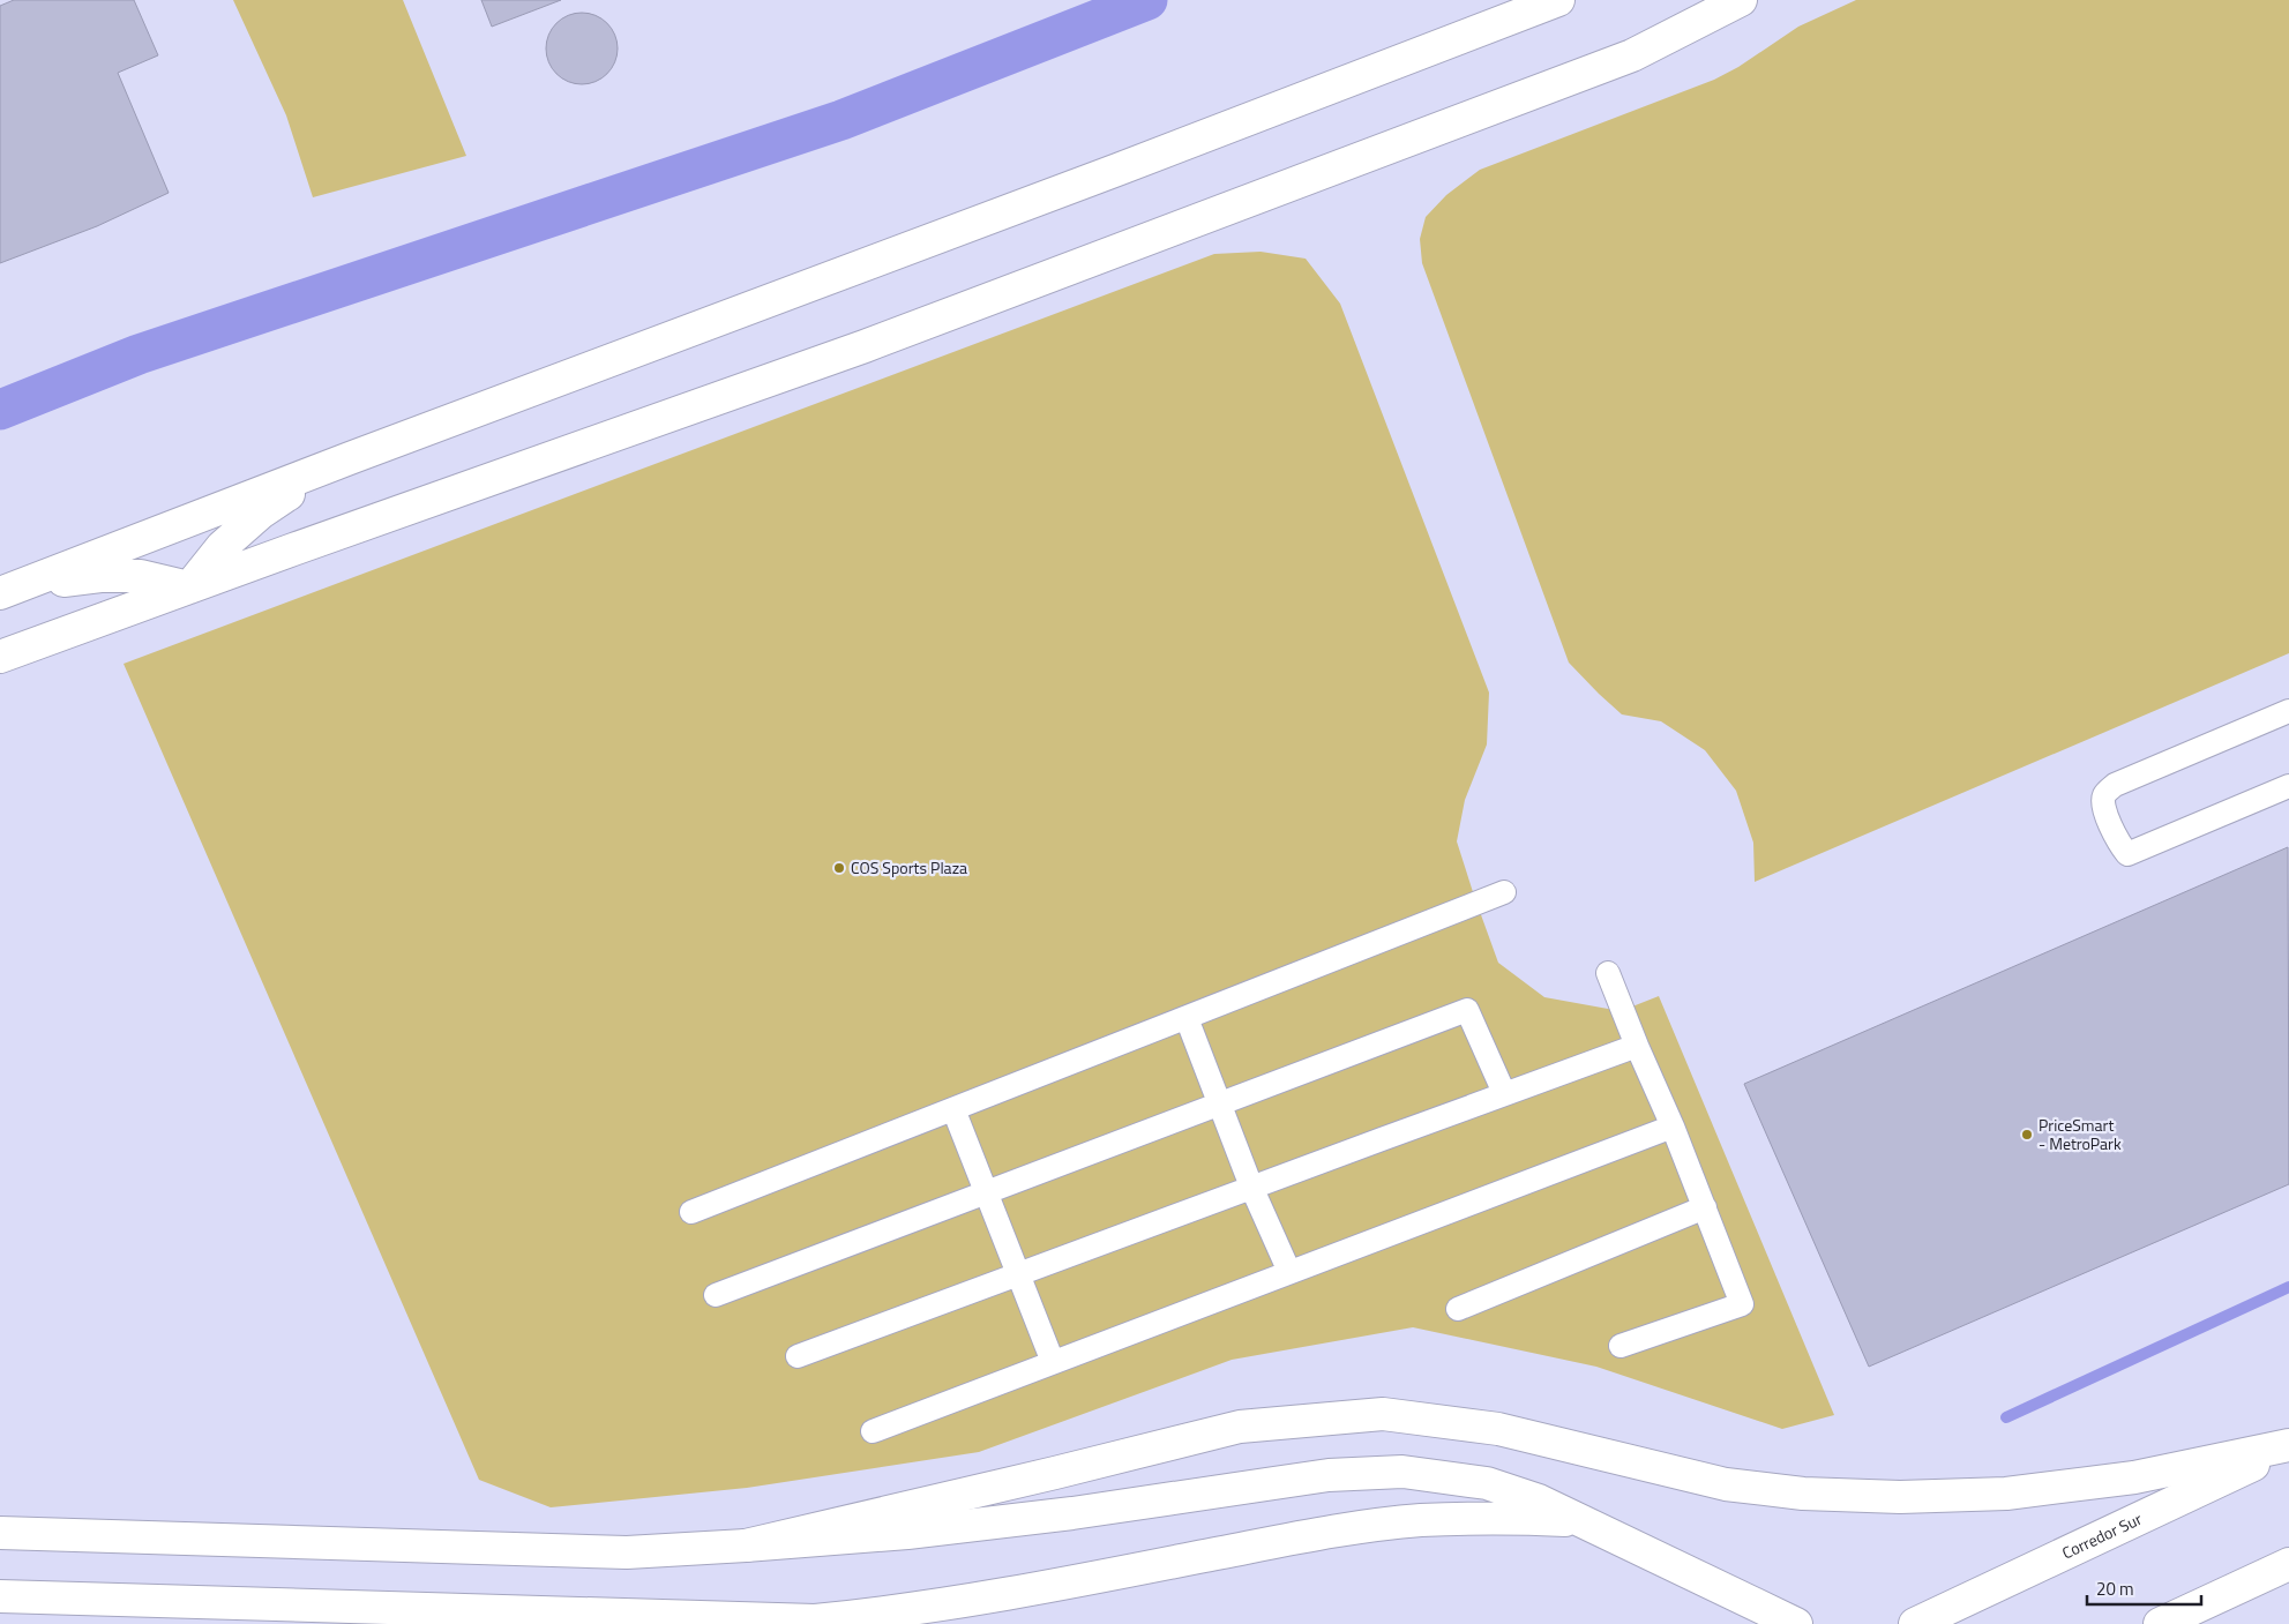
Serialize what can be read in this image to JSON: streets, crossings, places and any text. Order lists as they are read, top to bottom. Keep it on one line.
{"streets":{"main road":["Corredor Sur"]},"places":["COS Sports Plaza","PriceSmart - MetroPark"],"scale_bar":"20 m"}
